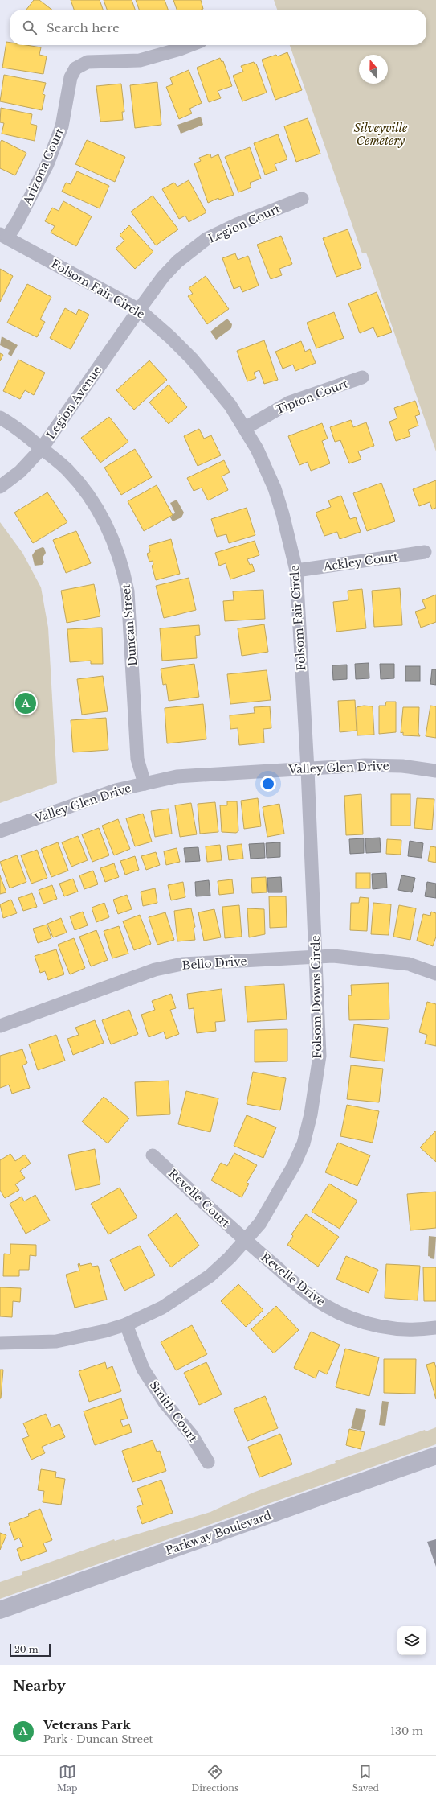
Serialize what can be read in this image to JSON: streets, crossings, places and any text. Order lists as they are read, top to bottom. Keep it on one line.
{"streets":{"street":["Arizona Court","Legion Court","Folsom Fair Circle","Tipton Court","Legion Avenue","Ackley Court","Duncan Street","Valley Glen Drive","Bello Drive","Folsom Downs Circle","Revelle Court","Revelle Drive","Smith Court","Parkway Boulevard"]},"crossings":[["Arizona Court","Folsom Fair Circle"],["Legion Court","Folsom Fair Circle"],["Legion Court","Legion Avenue"],["Folsom Fair Circle","Tipton Court"],["Folsom Fair Circle","Legion Avenue"],["Folsom Fair Circle","Ackley Court"],["Folsom Fair Circle","Valley Glen Drive"],["Folsom Fair Circle","Folsom Downs Circle"],["Legion Avenue","Duncan Street"],["Duncan Street","Valley Glen Drive"],["Valley Glen Drive","Folsom Downs Circle"],["Bello Drive","Folsom Downs Circle"],["Folsom Downs Circle","Revelle Court"],["Folsom Downs Circle","Revelle Drive"],["Folsom Downs Circle","Smith Court"],["Revelle Court","Revelle Drive"]],"parks":["Silveyville Cemetery"],"scale_bar":"20 m","north":"top","page":{"search":"Search here","pins":"A","scale":"20 m","heading":"Nearby","list":[{"mark":"A","name":"Veterans Park","note":"Park · Duncan Street","value":"130 m"}],"nav":["Map","Directions","Saved"]}}
